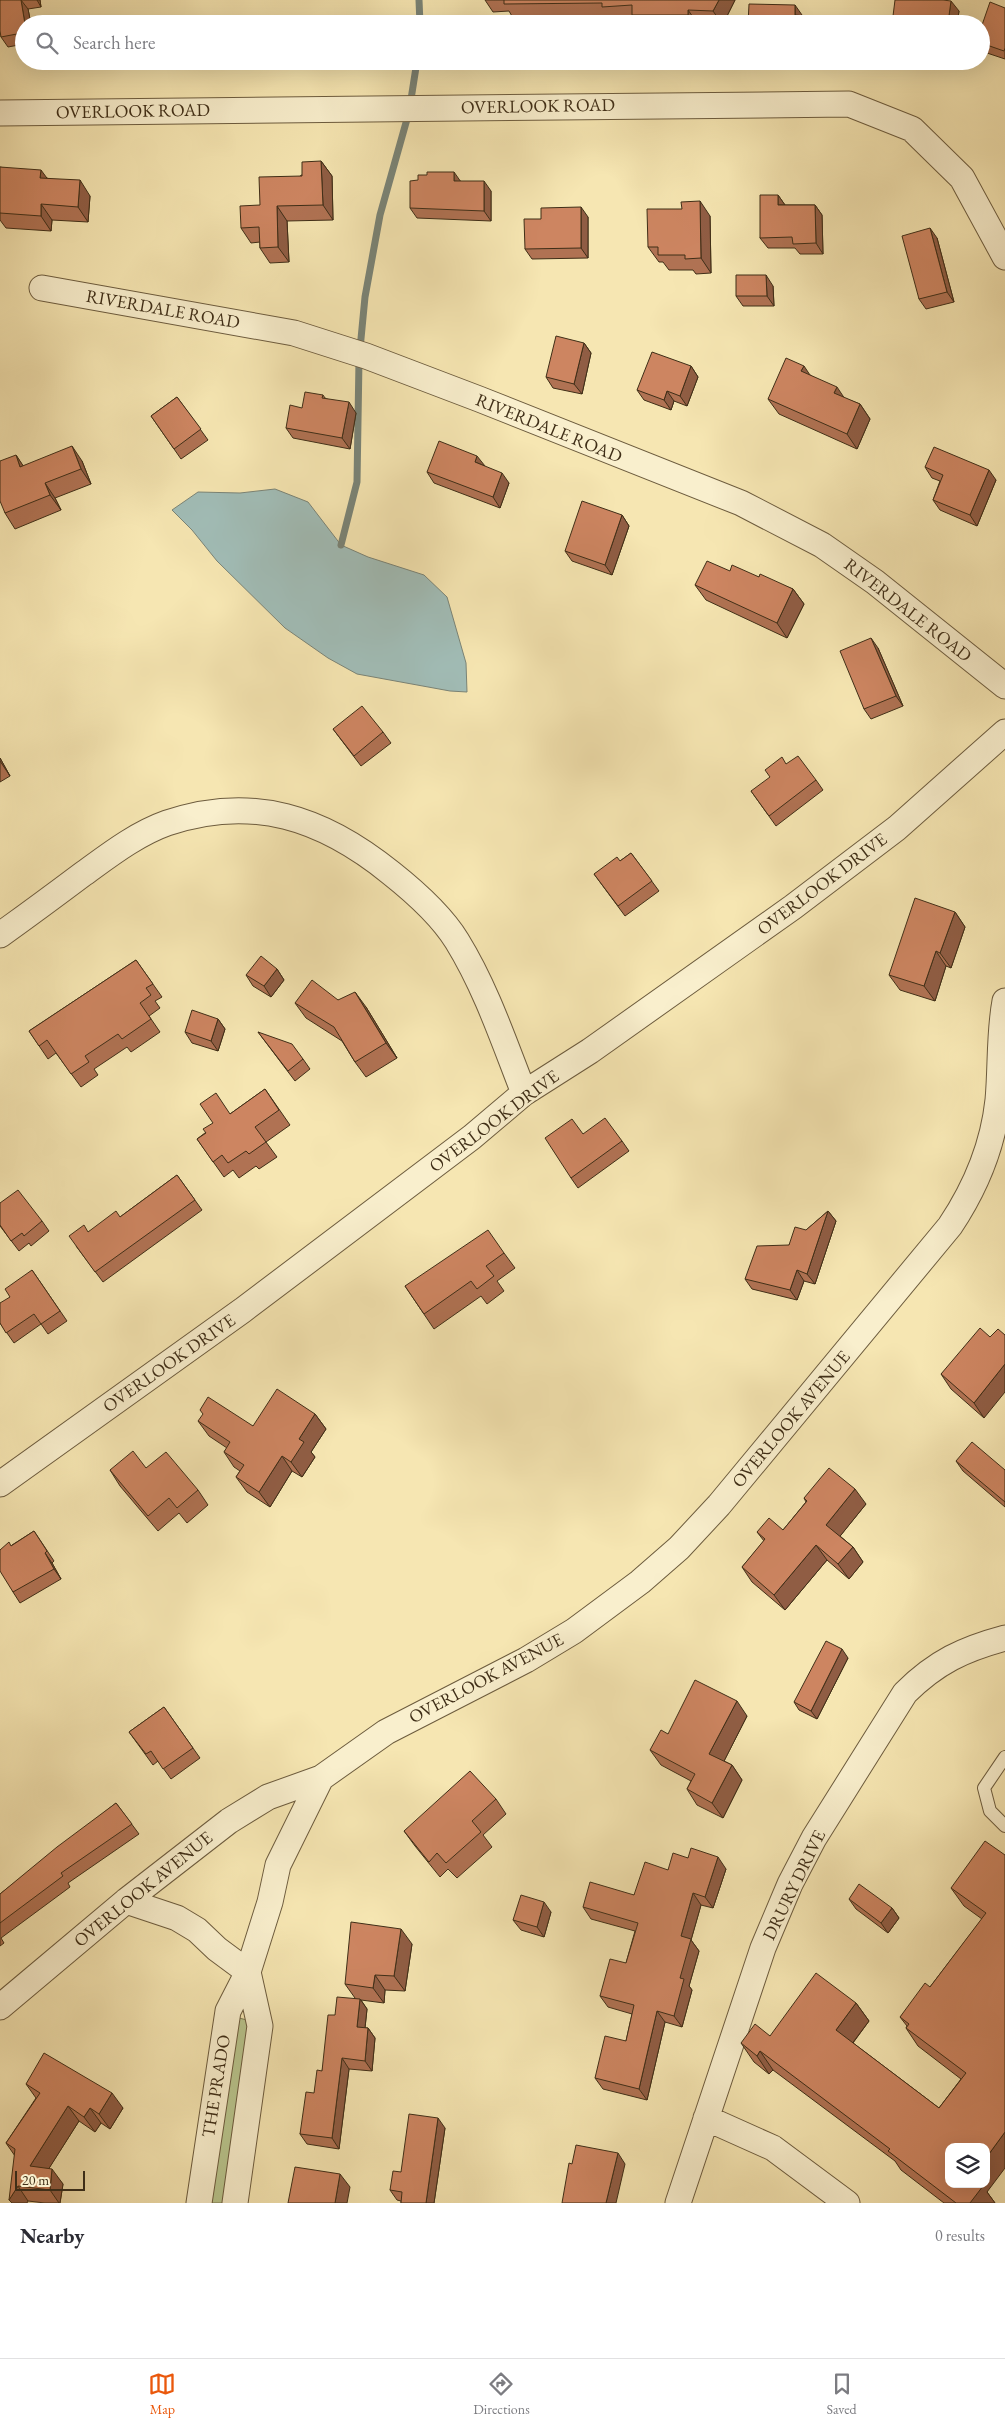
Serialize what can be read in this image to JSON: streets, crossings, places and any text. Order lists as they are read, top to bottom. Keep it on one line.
{"streets":{"street":["OVERLOOK ROAD","RIVERDALE ROAD","OVERLOOK DRIVE","OVERLOOK AVENUE","DRURY DRIVE","THE PRADO"]},"crossings":[["OVERLOOK AVENUE","THE PRADO"]],"scale_bar":"20 m","page":{"search":"Search here","scale":"20 m","heading":["Nearby","0 results"],"nav":["Map","Directions","Saved"]}}
